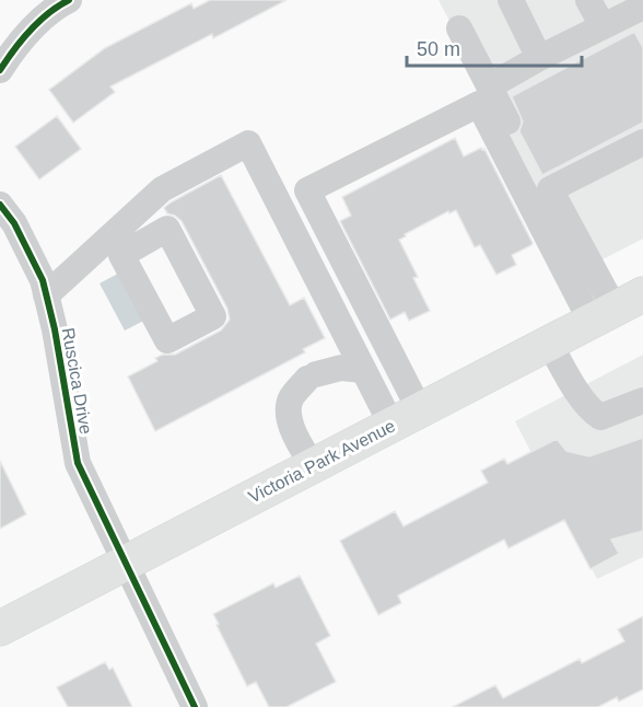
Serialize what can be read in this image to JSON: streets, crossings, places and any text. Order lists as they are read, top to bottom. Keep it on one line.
{"streets":{"main road":["Victoria Park Avenue"],"street":["Ruscica Drive"]},"crossings":[["Ruscica Drive","Victoria Park Avenue"]],"scale_bar":"50 m"}
